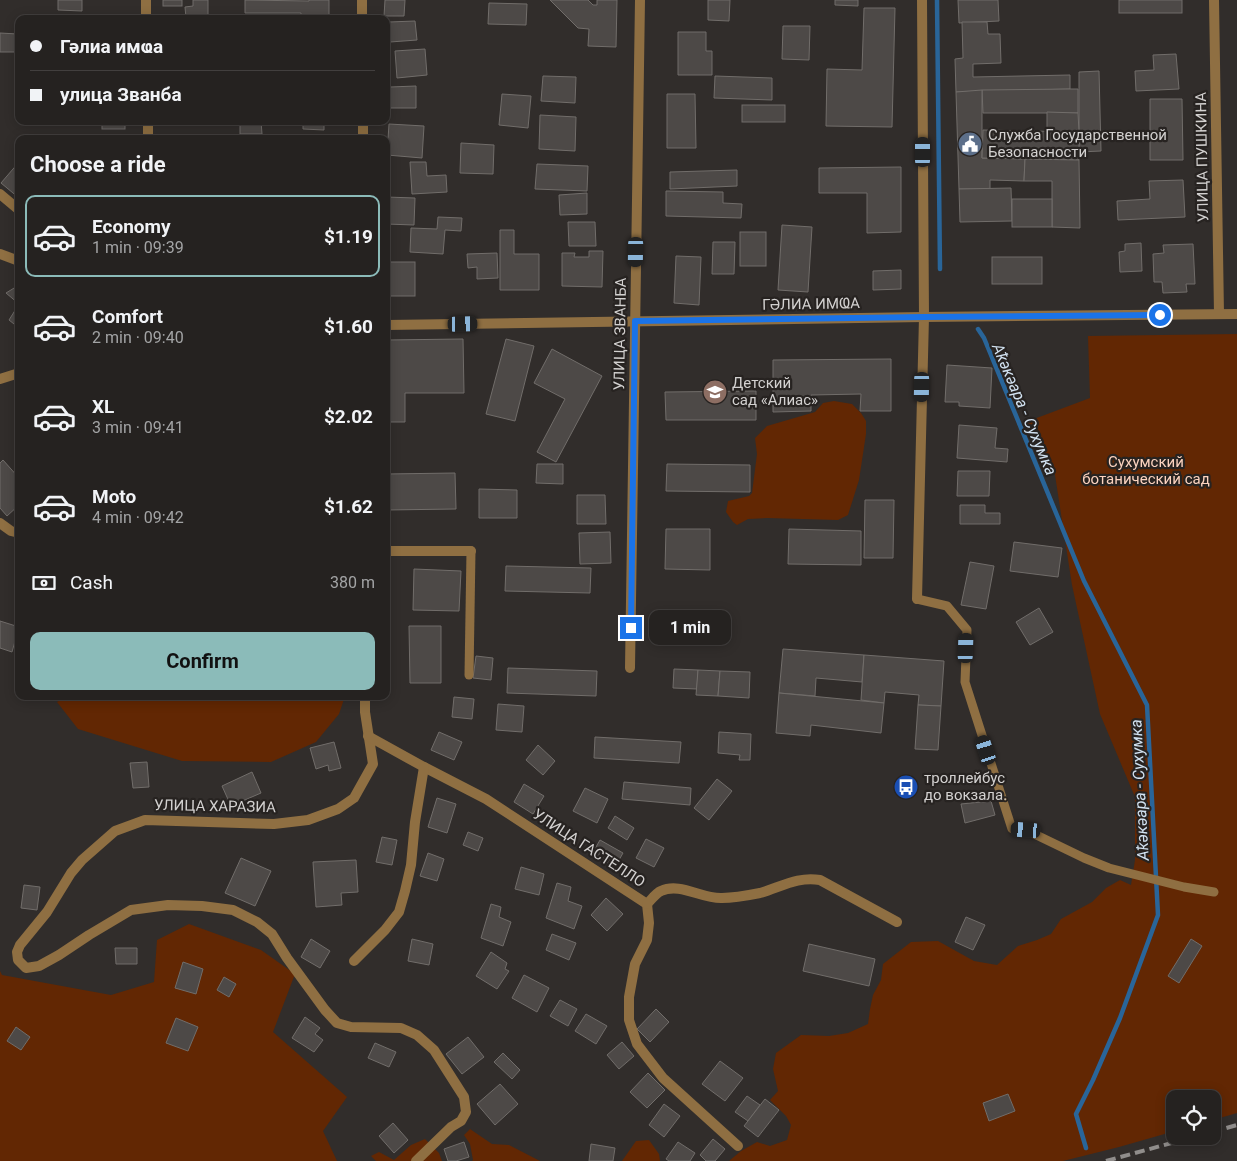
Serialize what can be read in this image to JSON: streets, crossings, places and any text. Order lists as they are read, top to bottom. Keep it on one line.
{"streets":{"street":["УЛИЦА ПУШКИНА","ГӘЛИА ИМҨА","УЛИЦА ЗВАНБА","УЛИЦА ХАРАЗИА","УЛИЦА ГАСТЕЛЛО"]},"crossings":[["УЛИЦА ПУШКИНА","ГӘЛИА ИМҨА"],["ГӘЛИА ИМҨА","УЛИЦА ЗВАНБА"],["УЛИЦА ХАРАЗИА","УЛИЦА ГАСТЕЛЛО"]],"water":["Аҟәкәара - Сухумка"],"parks":["Сухумский ботанический сад"],"places":{"public building":["Служба Государственной Безопасности"],"school or university":["Детский сад «Алиас»"],"bus stop":["троллейбус до вокзала."]},"page":{"banner":["Гәлиа имҩа","улица Званба"],"heading":"Choose a ride","list":[{"name":"Economy","note":"1 min · 09:39","value":"$1.19"},{"name":"Comfort","note":"2 min · 09:40","value":"$1.60"},{"name":"XL","note":"3 min · 09:41","value":"$2.02"},{"name":"Moto","note":"4 min · 09:42","value":"$1.62"}],"pay":["Cash","380 m"],"bubble":"1 min","buttons":"Confirm"}}
